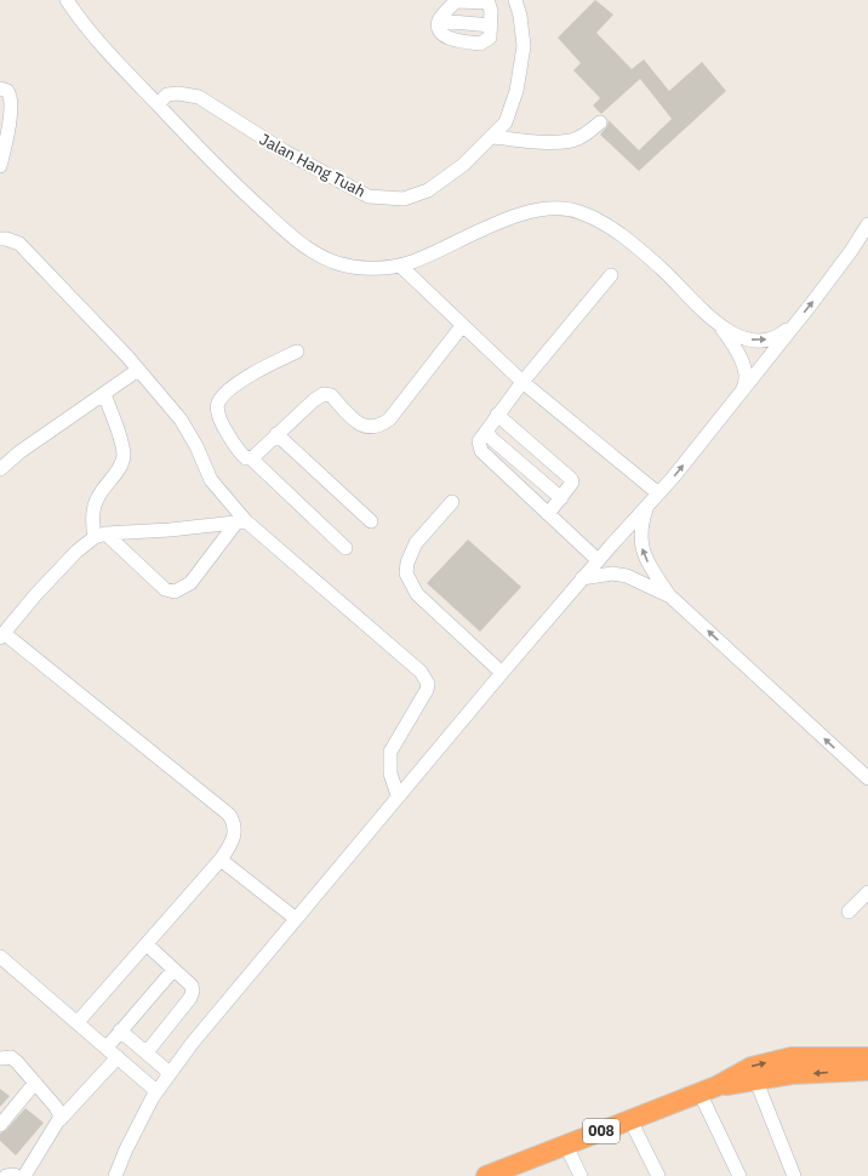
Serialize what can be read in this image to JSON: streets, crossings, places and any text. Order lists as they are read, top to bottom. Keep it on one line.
{"streets":{"highway":["008"],"street":["Jalan Hang Tuah"]}}
